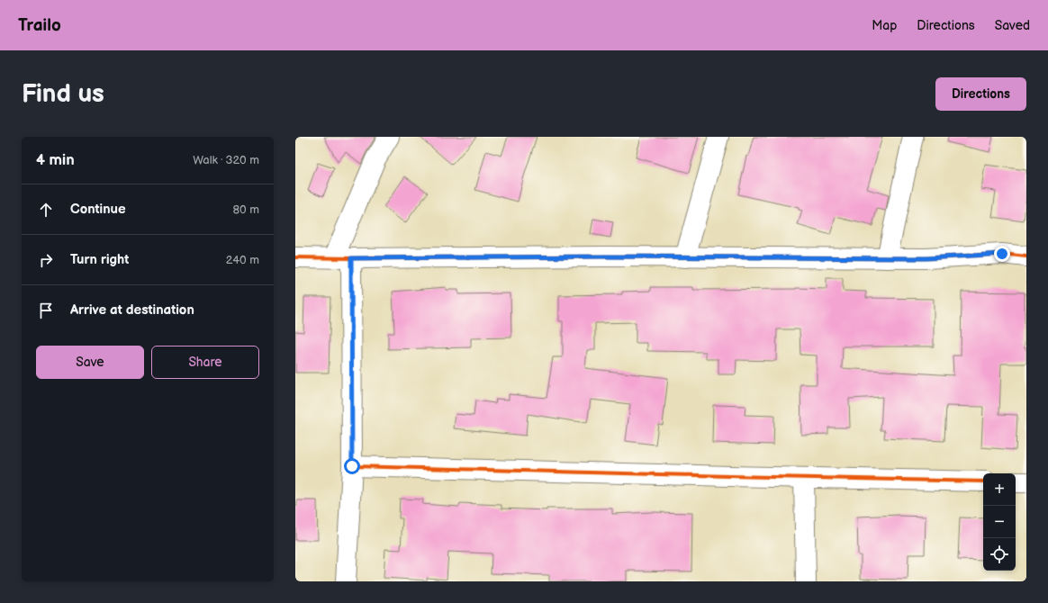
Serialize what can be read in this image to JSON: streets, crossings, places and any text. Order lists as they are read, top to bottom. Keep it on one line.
{"page":{"header":"Trailo","nav":["Map","Directions","Saved"],"buttons":["Directions",["Save","Share"]],"title":"Find us","heading":["4 min","Walk · 320 m"],"list":[["Continue","80 m"],["Turn right","240 m"],"Arrive at destination"],"map_buttons":["+","−"]}}
